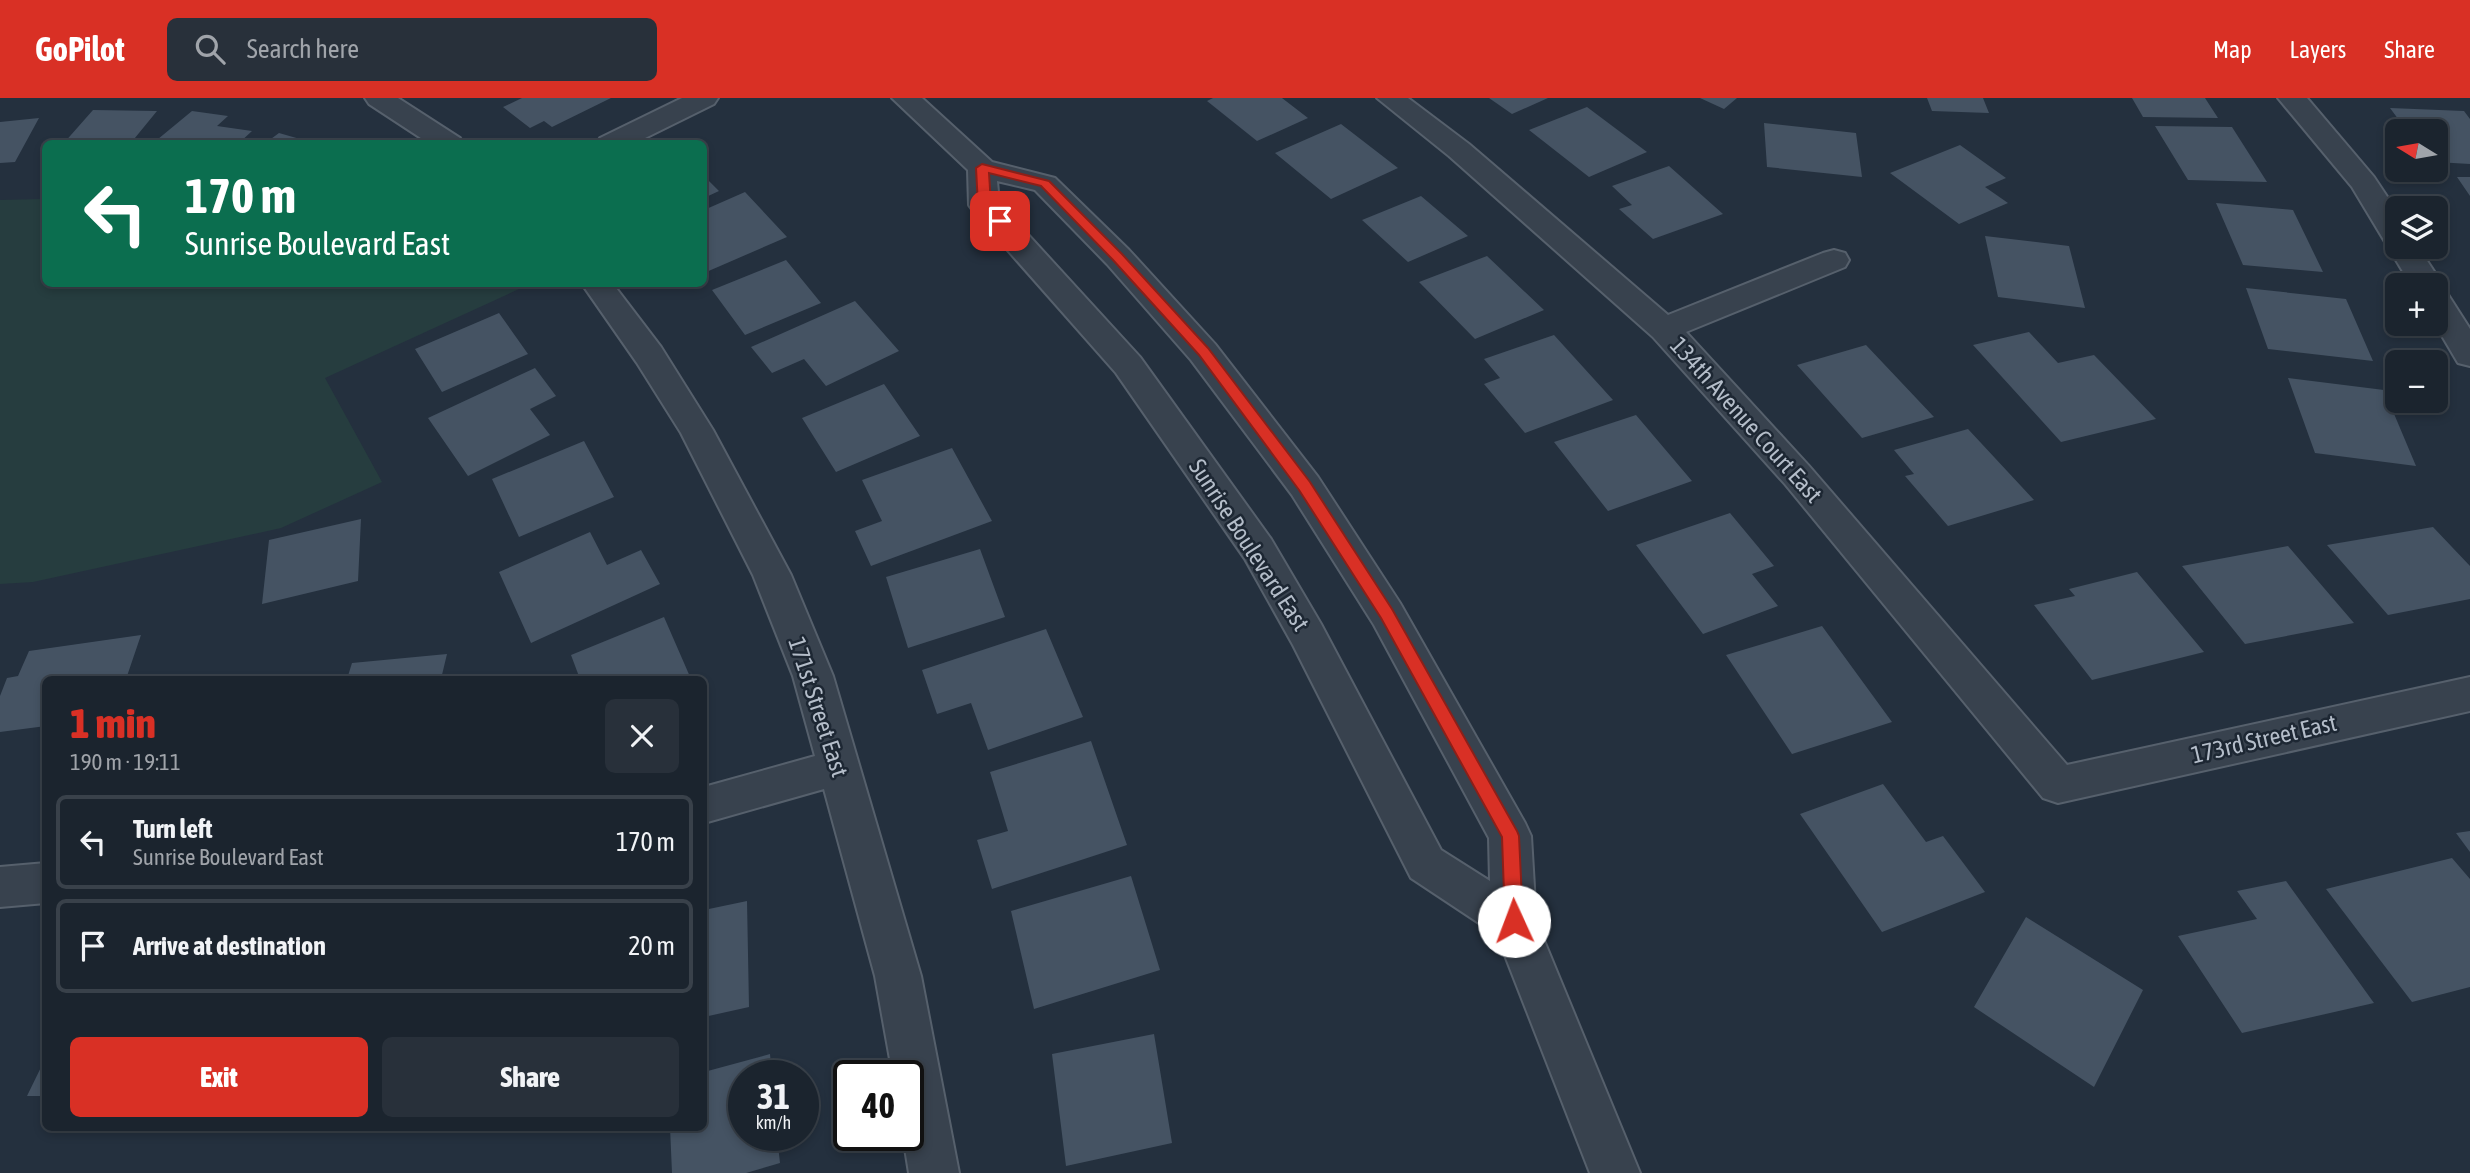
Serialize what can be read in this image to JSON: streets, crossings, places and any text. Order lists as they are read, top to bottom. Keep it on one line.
{"streets":{"street":["134th Avenue Court East","Sunrise Boulevard East","171st Street East","173rd Street East"]},"crossings":[["134th Avenue Court East","173rd Street East"]],"north":"left","page":{"header":"GoPilot","search":"Search here","nav":["Map","Layers","Share"],"map_buttons":["+","−"],"turn":["170 m","Sunrise Boulevard East"],"heading":["1 min","190 m · 19:11"],"list":[{"name":"Turn left","note":"Sunrise Boulevard East","value":"170 m"},{"name":"Arrive at destination","value":"20 m"}],"buttons":["Exit","Share"],"speed":"31 km/h","limit":"40"}}
